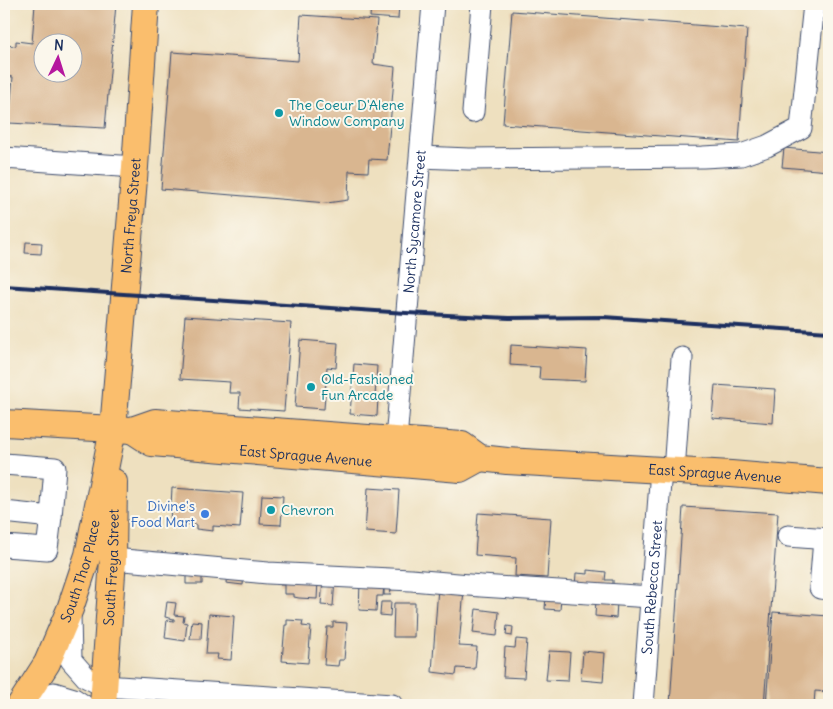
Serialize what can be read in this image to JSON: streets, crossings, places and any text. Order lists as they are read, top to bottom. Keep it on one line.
{"streets":{"main road":["North Freya Street","East Sprague Avenue","South Freya Street","South Thor Place"],"street":["North Sycamore Street","South Rebecca Street"]},"crossings":[["North Freya Street","East Sprague Avenue"],["North Freya Street","South Freya Street"],["North Freya Street","South Thor Place"],["North Sycamore Street","East Sprague Avenue"],["East Sprague Avenue","South Freya Street"],["East Sprague Avenue","South Thor Place"],["East Sprague Avenue","South Rebecca Street"],["South Freya Street","South Thor Place"]],"places":["The Coeur D'Alene Window Company","Old-Fashioned Fun Arcade","Chevron","Divine's Food Mart"],"north":"top"}
